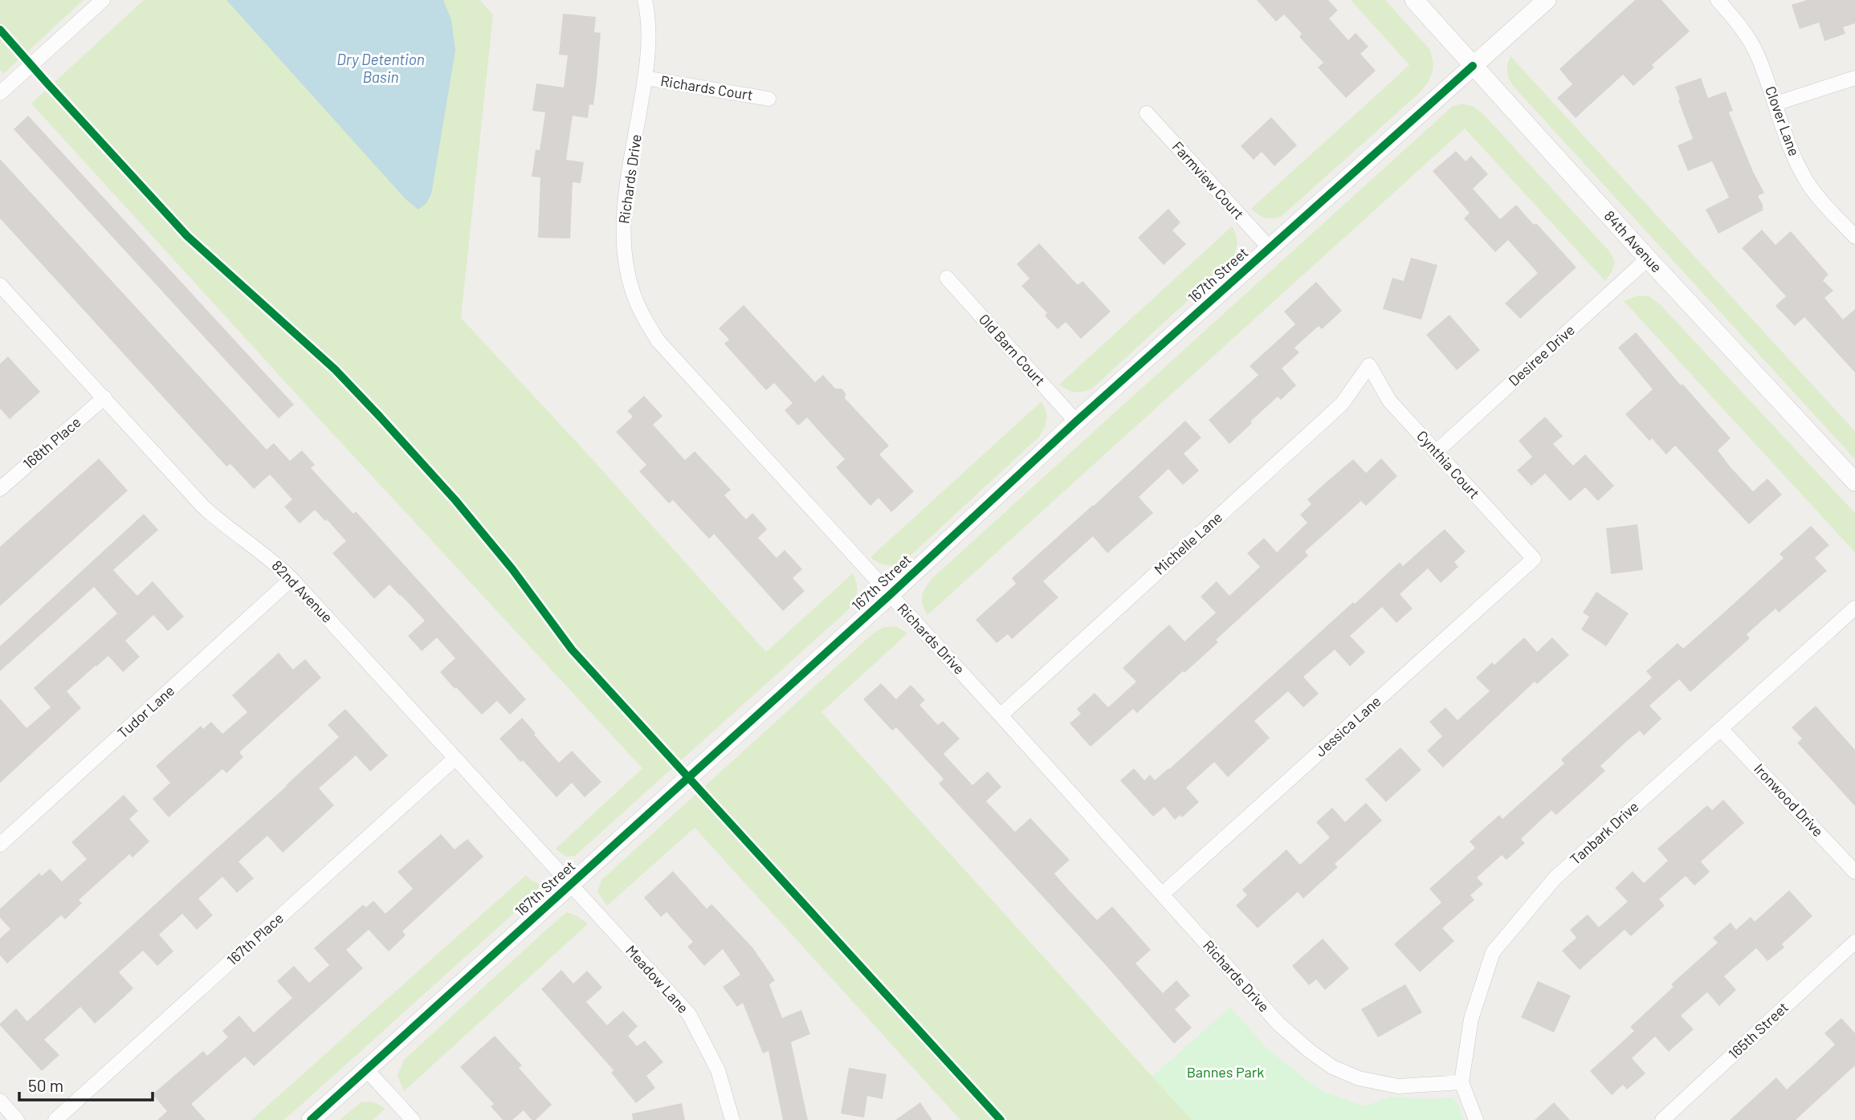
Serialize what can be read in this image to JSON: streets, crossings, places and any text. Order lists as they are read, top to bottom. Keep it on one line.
{"streets":{"street":["Richards Court","Clover Lane","Richards Drive","Farmview Court","84th Avenue","167th Street","Old Barn Court","Desiree Drive","168th Place","Cynthia Court","Michelle Lane","82nd Avenue","Tudor Lane","Jessica Lane","Ironwood Drive","Tanbark Drive","167th Place","Meadow Lane","165th Street"]},"crossings":[["Richards Court","Richards Drive"],["Richards Drive","167th Street"],["Richards Drive","Michelle Lane"],["Richards Drive","Jessica Lane"],["Richards Drive","Tanbark Drive"],["Farmview Court","167th Street"],["84th Avenue","167th Street"],["84th Avenue","Desiree Drive"],["167th Street","Old Barn Court"],["167th Street","82nd Avenue"],["167th Street","Meadow Lane"],["Desiree Drive","Cynthia Court"],["168th Place","82nd Avenue"],["Cynthia Court","Michelle Lane"],["Cynthia Court","Jessica Lane"],["82nd Avenue","Tudor Lane"],["82nd Avenue","167th Place"],["82nd Avenue","Meadow Lane"],["Ironwood Drive","Tanbark Drive"]],"water":["Dry Detention Basin"],"parks":["Bannes Park"],"scale_bar":"50 m"}
